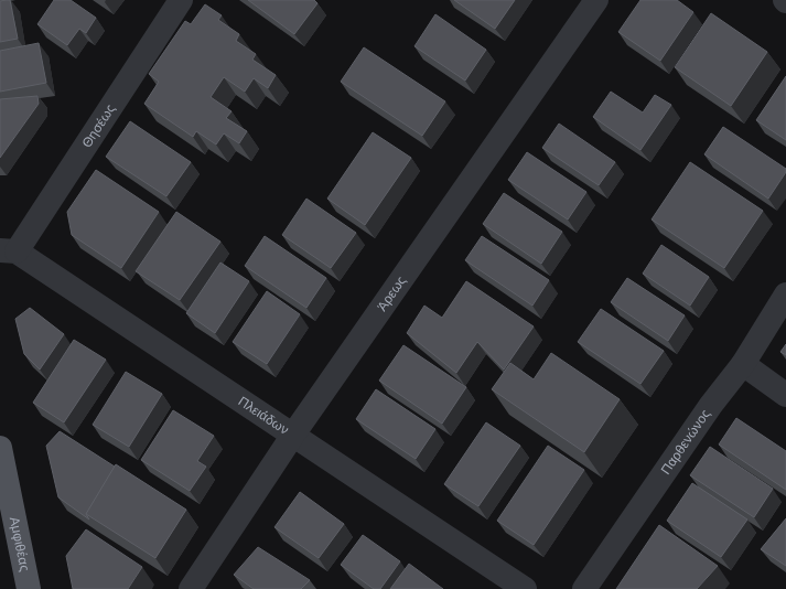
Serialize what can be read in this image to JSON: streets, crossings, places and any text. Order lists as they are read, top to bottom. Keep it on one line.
{"streets":{"main road":["Αμφιθέας"],"street":["Θησέως","Άρεως","Πλειάδων","Παρθενώνος"]},"crossings":[["Θησέως","Πλειάδων"],["Άρεως","Πλειάδων"]]}
